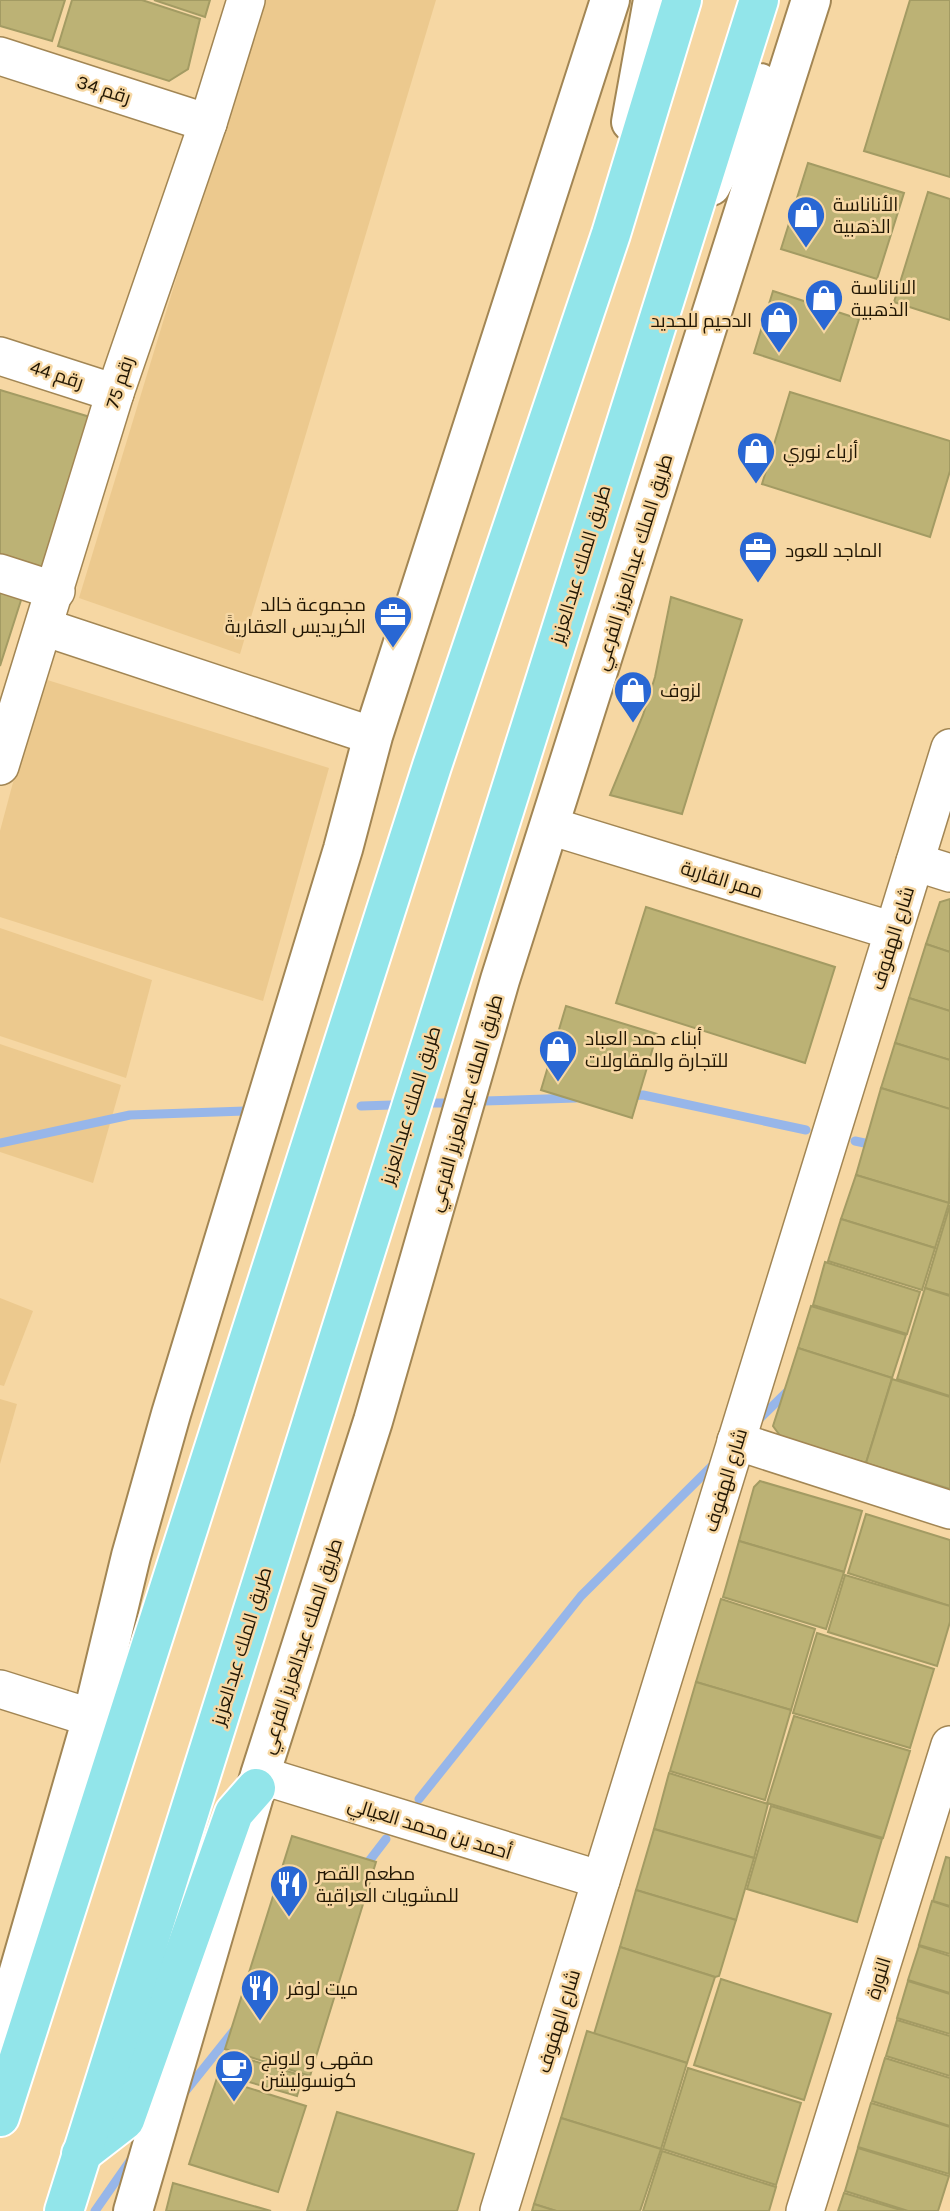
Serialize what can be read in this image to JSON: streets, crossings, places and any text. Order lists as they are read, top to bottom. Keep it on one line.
{"streets":{"main road":["طريق الملك عبدالعزيز الفرعي","طريق الملك عبدالعزيز"],"street":["رقم 34","رقم 44","رقم 75","ممر القاربة","شارع الهفوف","أحمد بن محمد العيالي","النورة"]},"crossings":[["رقم 34","رقم 75"],["رقم 44","رقم 75"],["طريق الملك عبدالعزيز الفرعي","ممر القاربة"],["طريق الملك عبدالعزيز الفرعي","أحمد بن محمد العيالي"],["ممر القاربة","شارع الهفوف"],["شارع الهفوف","أحمد بن محمد العيالي"]],"places":{"shop":["الأناناسة الذهبية","الاناناسة الذهبية","الدحيم للحديد","أزياء نوري","لزوف","أبناء حمد العباد للتجارة والمقاولات"],"office":["الماجد للعود","مجموعة خالد الكريديس العقاريةً"],"restaurant":["مطعم القصر للمشويات العراقية","ميت لوفر"],"cafe":["مقهى و لاونج كونسوليشن"]}}
